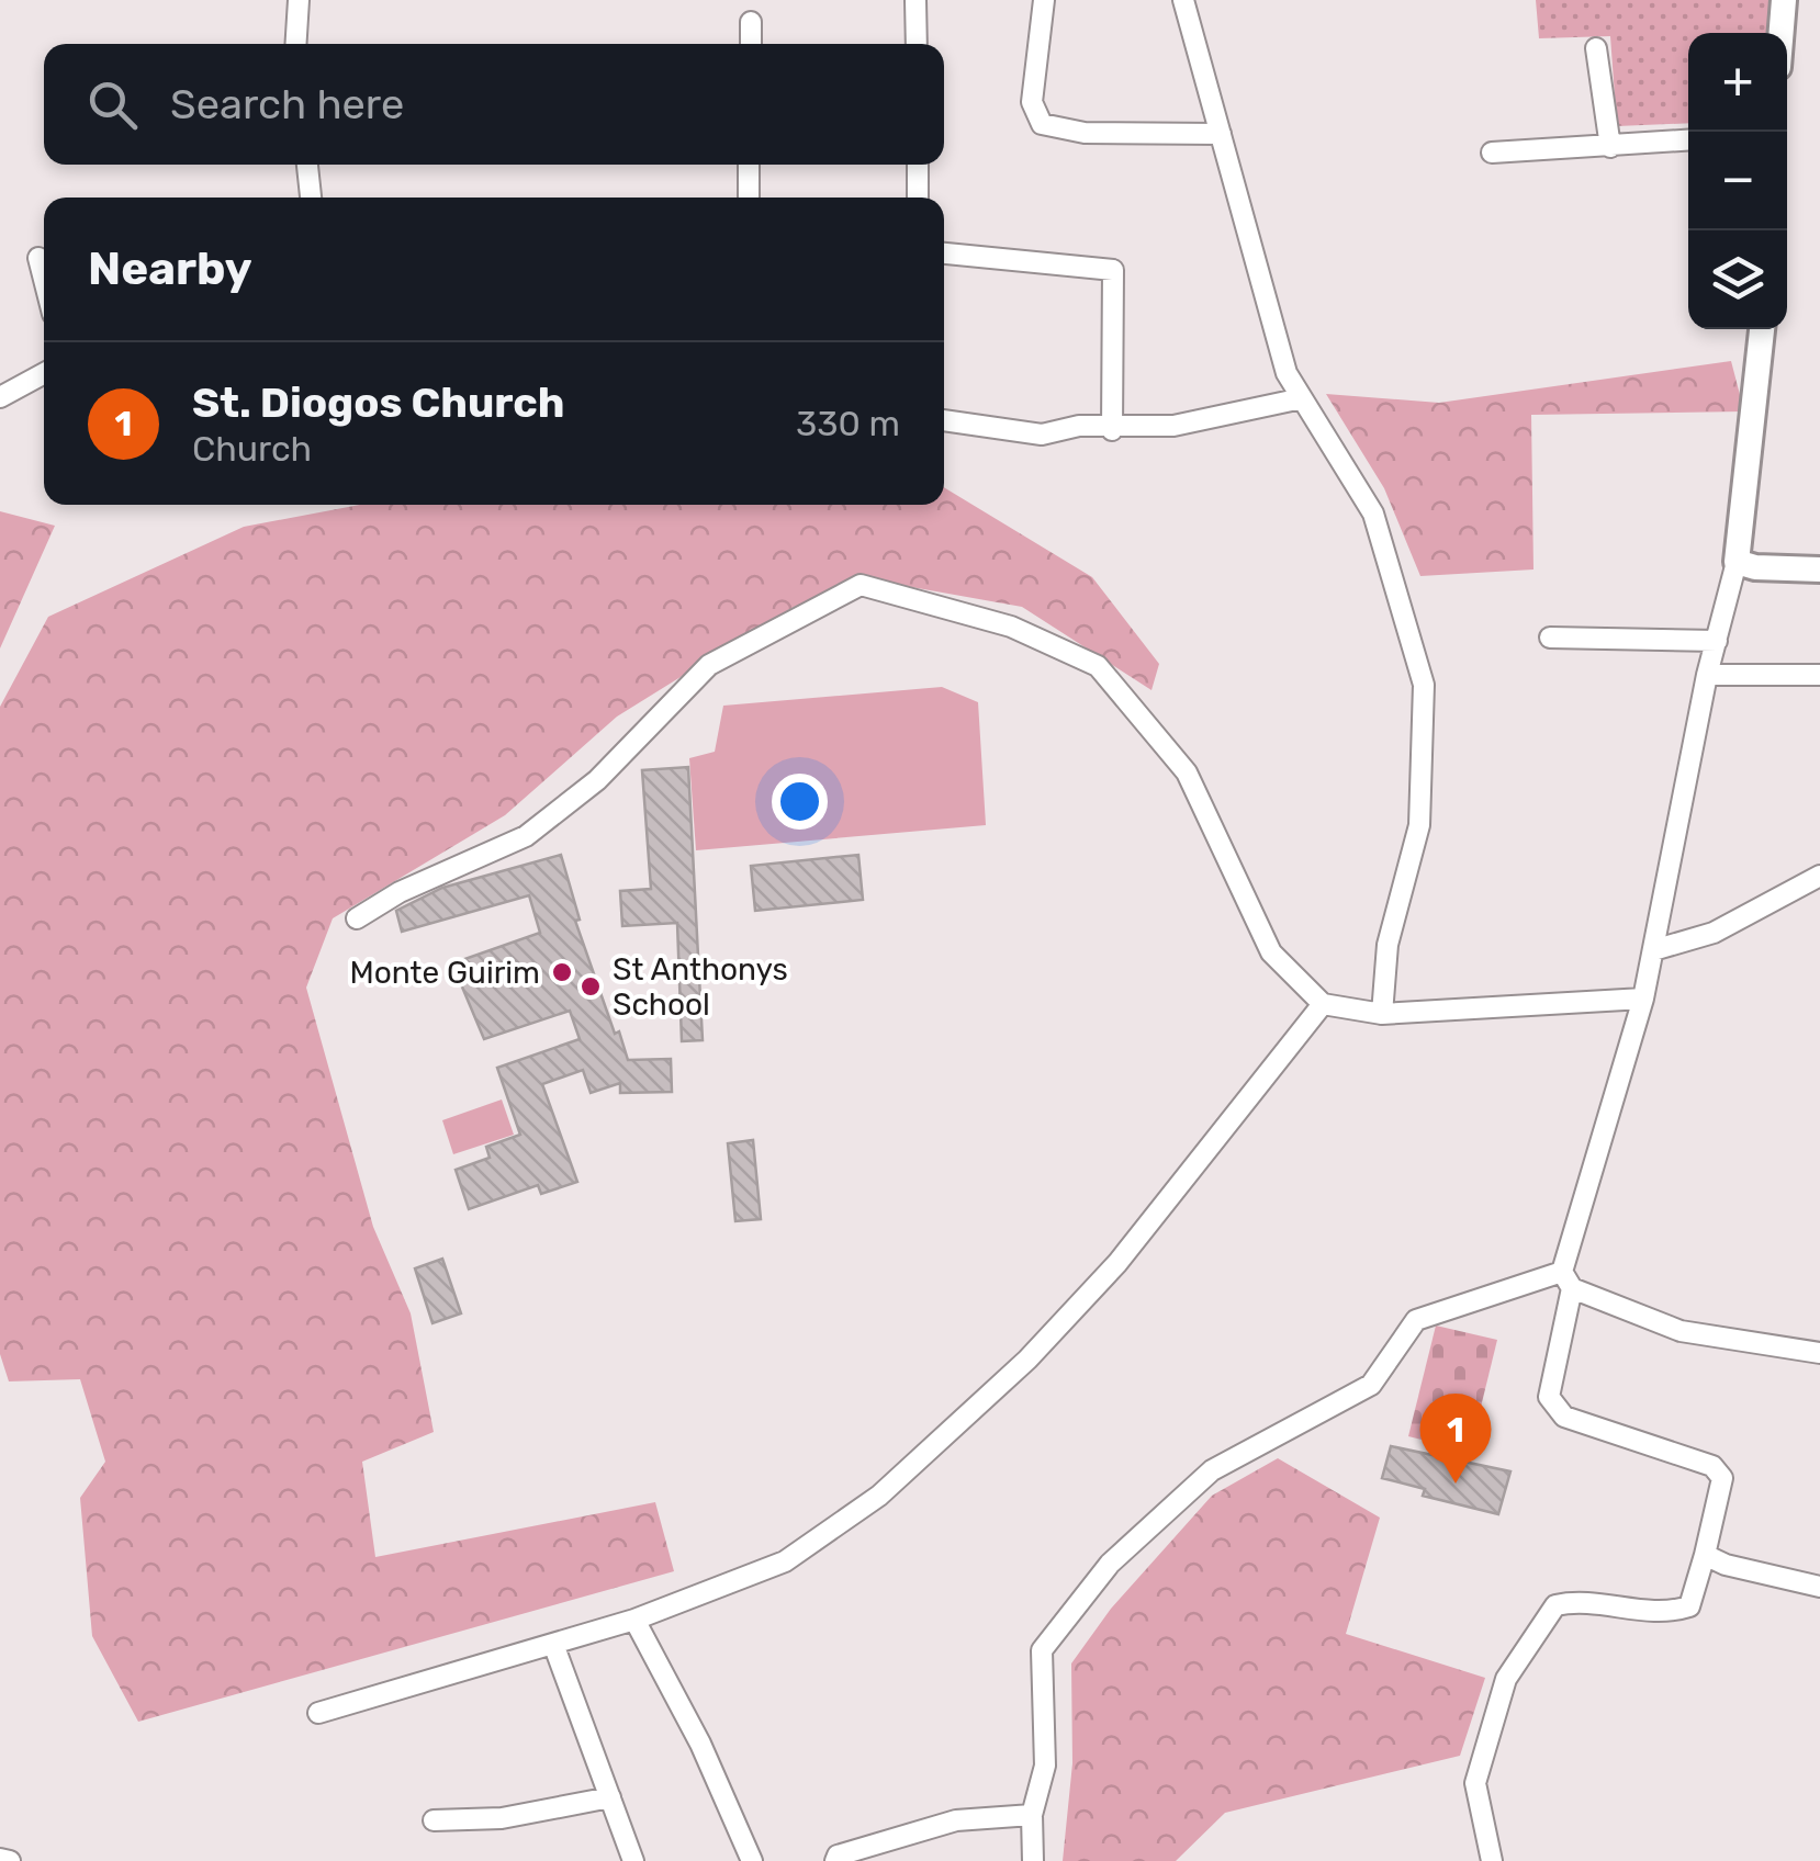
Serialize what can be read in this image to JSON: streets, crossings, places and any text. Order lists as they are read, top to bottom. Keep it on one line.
{"places":["Monte Guirim","St Anthonys School"],"page":{"map_buttons":["+","−"],"search":"Search here","heading":"Nearby","list":[{"mark":"1","name":"St. Diogos Church","note":"Church","value":"330 m"}],"pins":"1"}}
